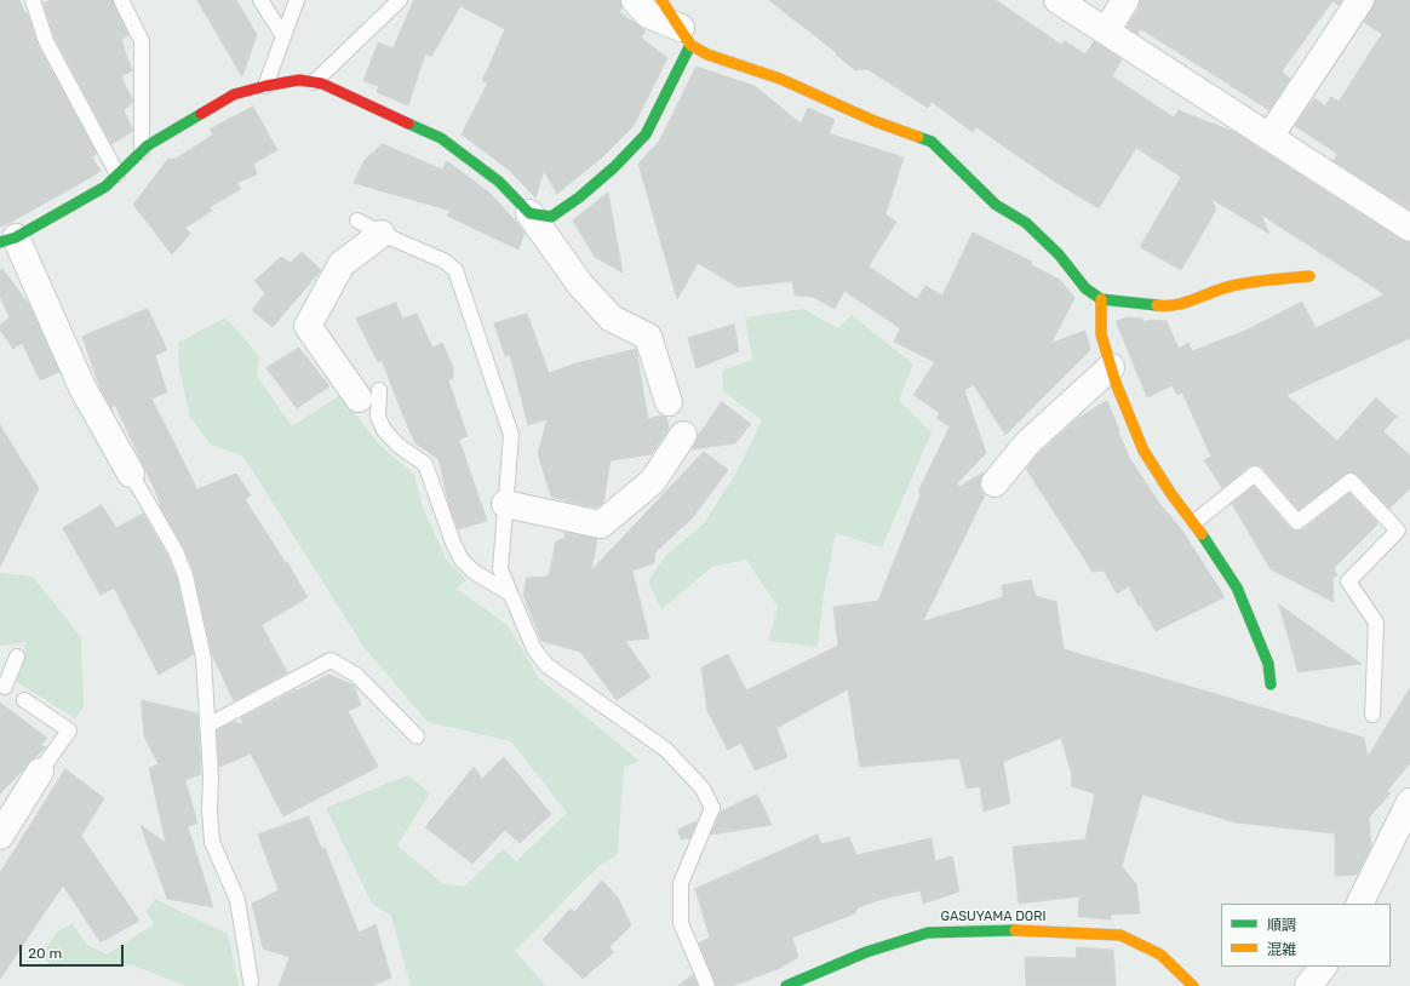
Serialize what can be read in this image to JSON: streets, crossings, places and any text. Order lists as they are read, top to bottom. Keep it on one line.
{"streets":{"street":["GASUYAMA DORI"]},"legend":["順調","混雑"],"scale_bar":"20 m"}
